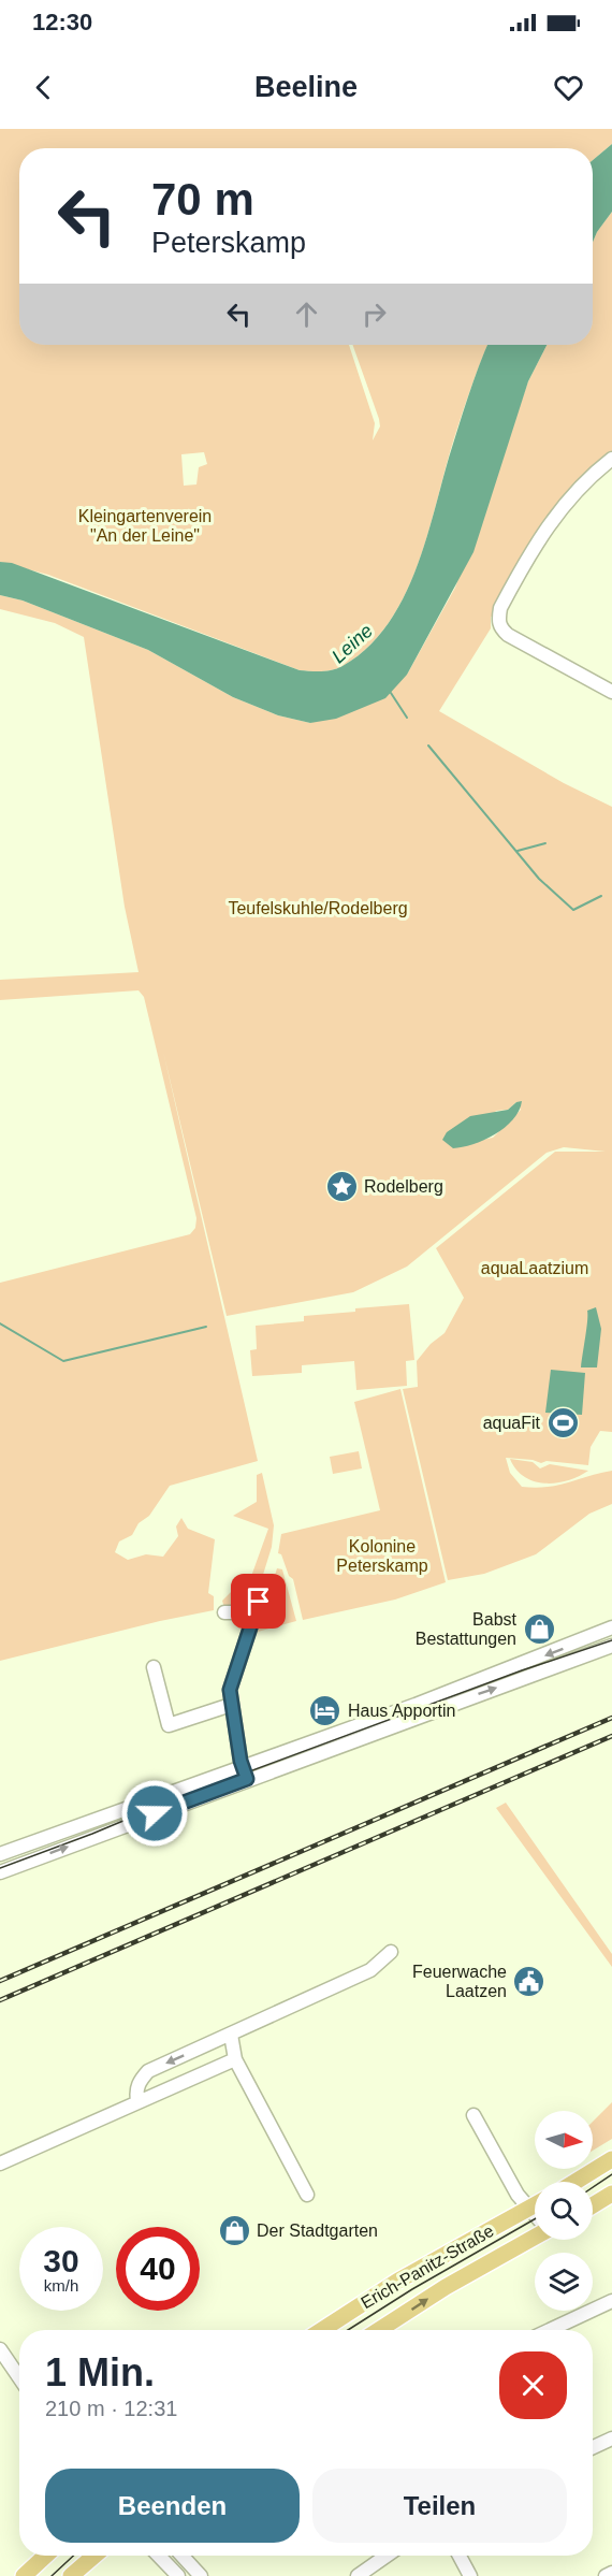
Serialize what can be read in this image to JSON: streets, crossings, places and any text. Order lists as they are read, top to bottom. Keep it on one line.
{"streets":{"main road":["Erich-Panitz-Straße"]},"water":["Leine"],"parks":["Kleingartenverein \"An der Leine\"","Teufelskuhle/Rodelberg","aquaLaatzium","Kolonine Peterskamp"],"places":{"place":["Rodelberg"],"sports":["aquaFit"],"shop":["Babst Bestattungen","Der Stadtgarten"],"hotel":["Haus Apportin"],"public building":["Feuerwache Laatzen"]},"north":"right","page":{"status":"12:30","header":"Beeline","turn":["70 m","Peterskamp"],"speed":"30 km/h","limit":"40","heading":["1 Min.","210 m · 12:31"],"buttons":["Beenden","Teilen"]}}
